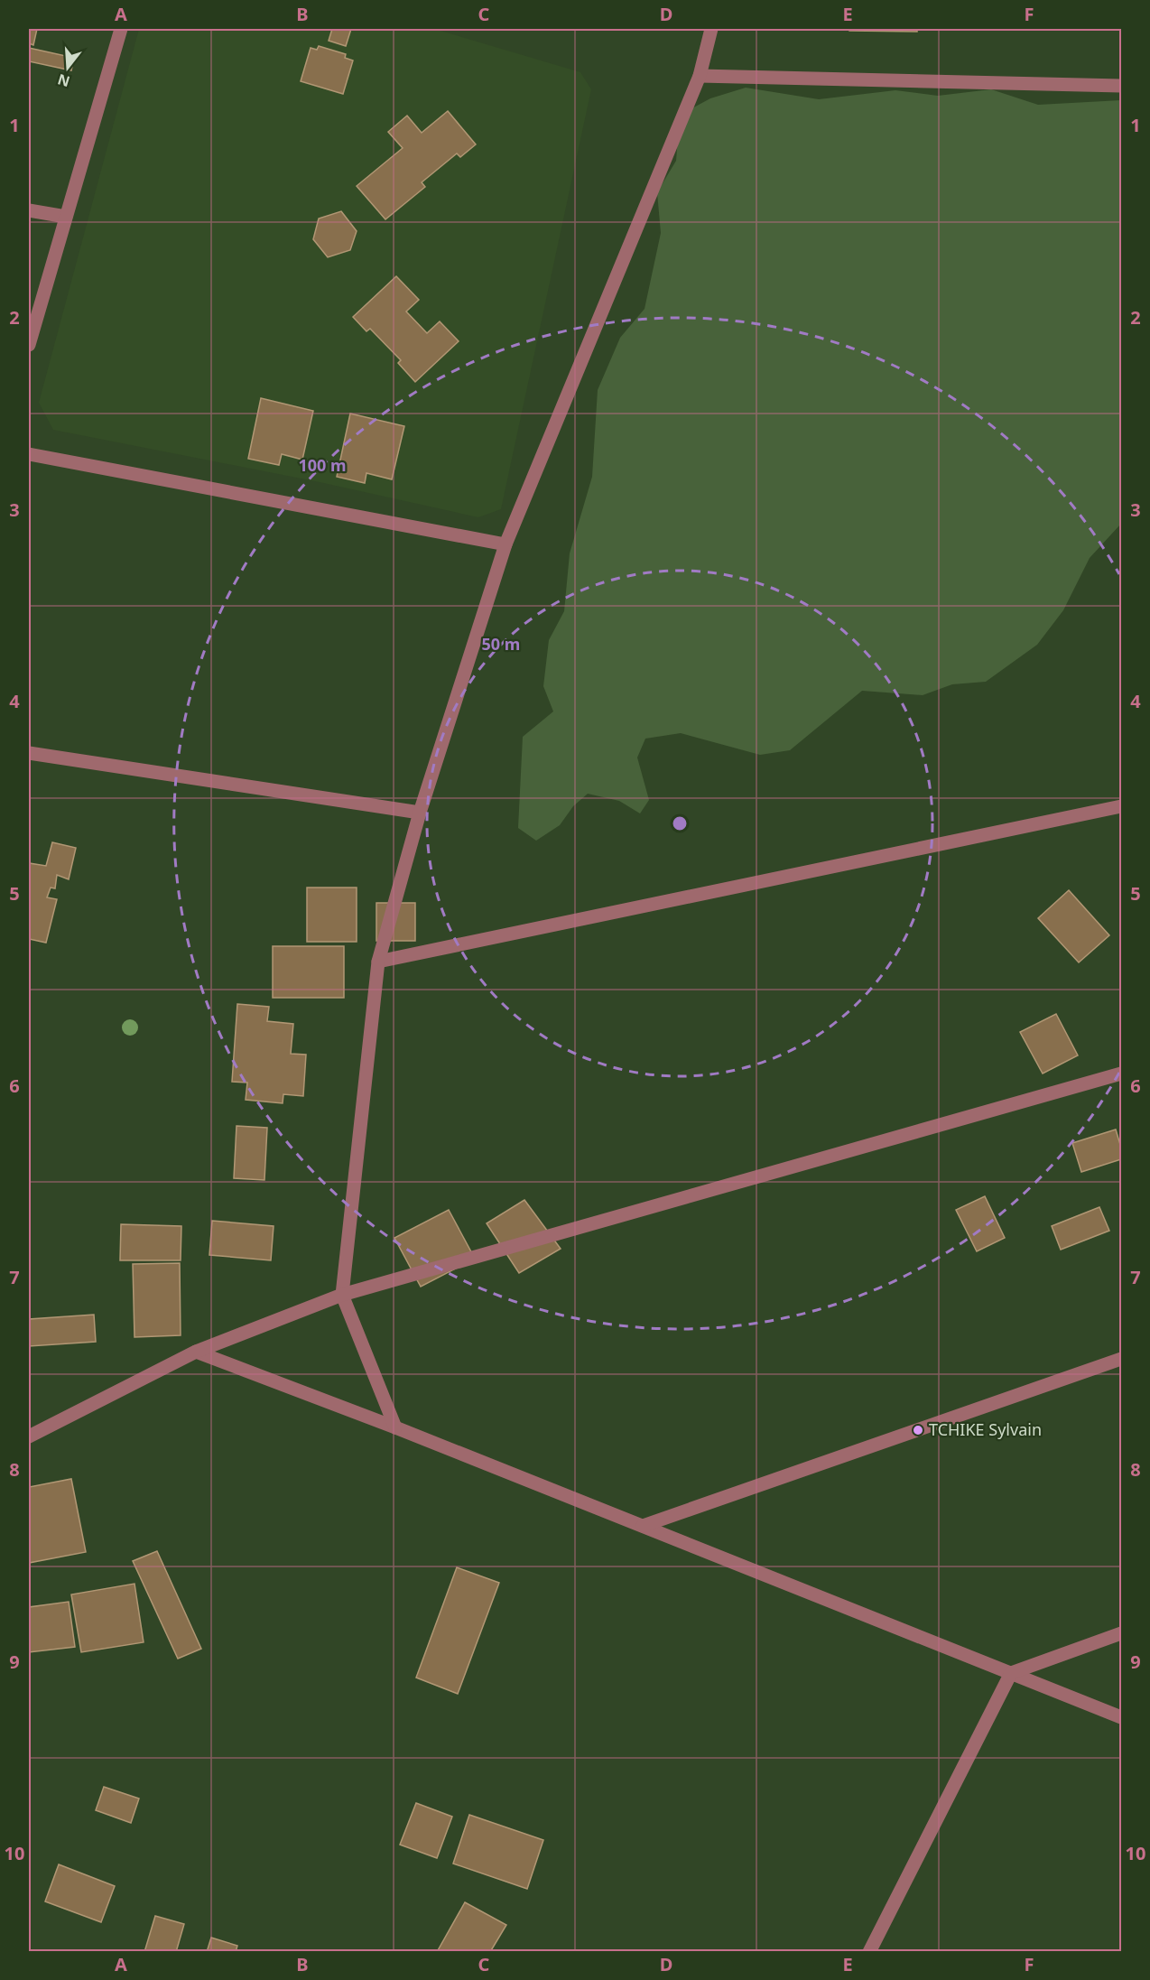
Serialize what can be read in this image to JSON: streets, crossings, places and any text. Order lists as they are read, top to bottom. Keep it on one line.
{"places":["TCHIKE Sylvain"],"north":"bottom","grid":{"columns":["A","B","C","D","E","F"],"rows":["1","2","3","4","5","6","7","8","9","10"]},"rings":["100 m","50 m"]}
